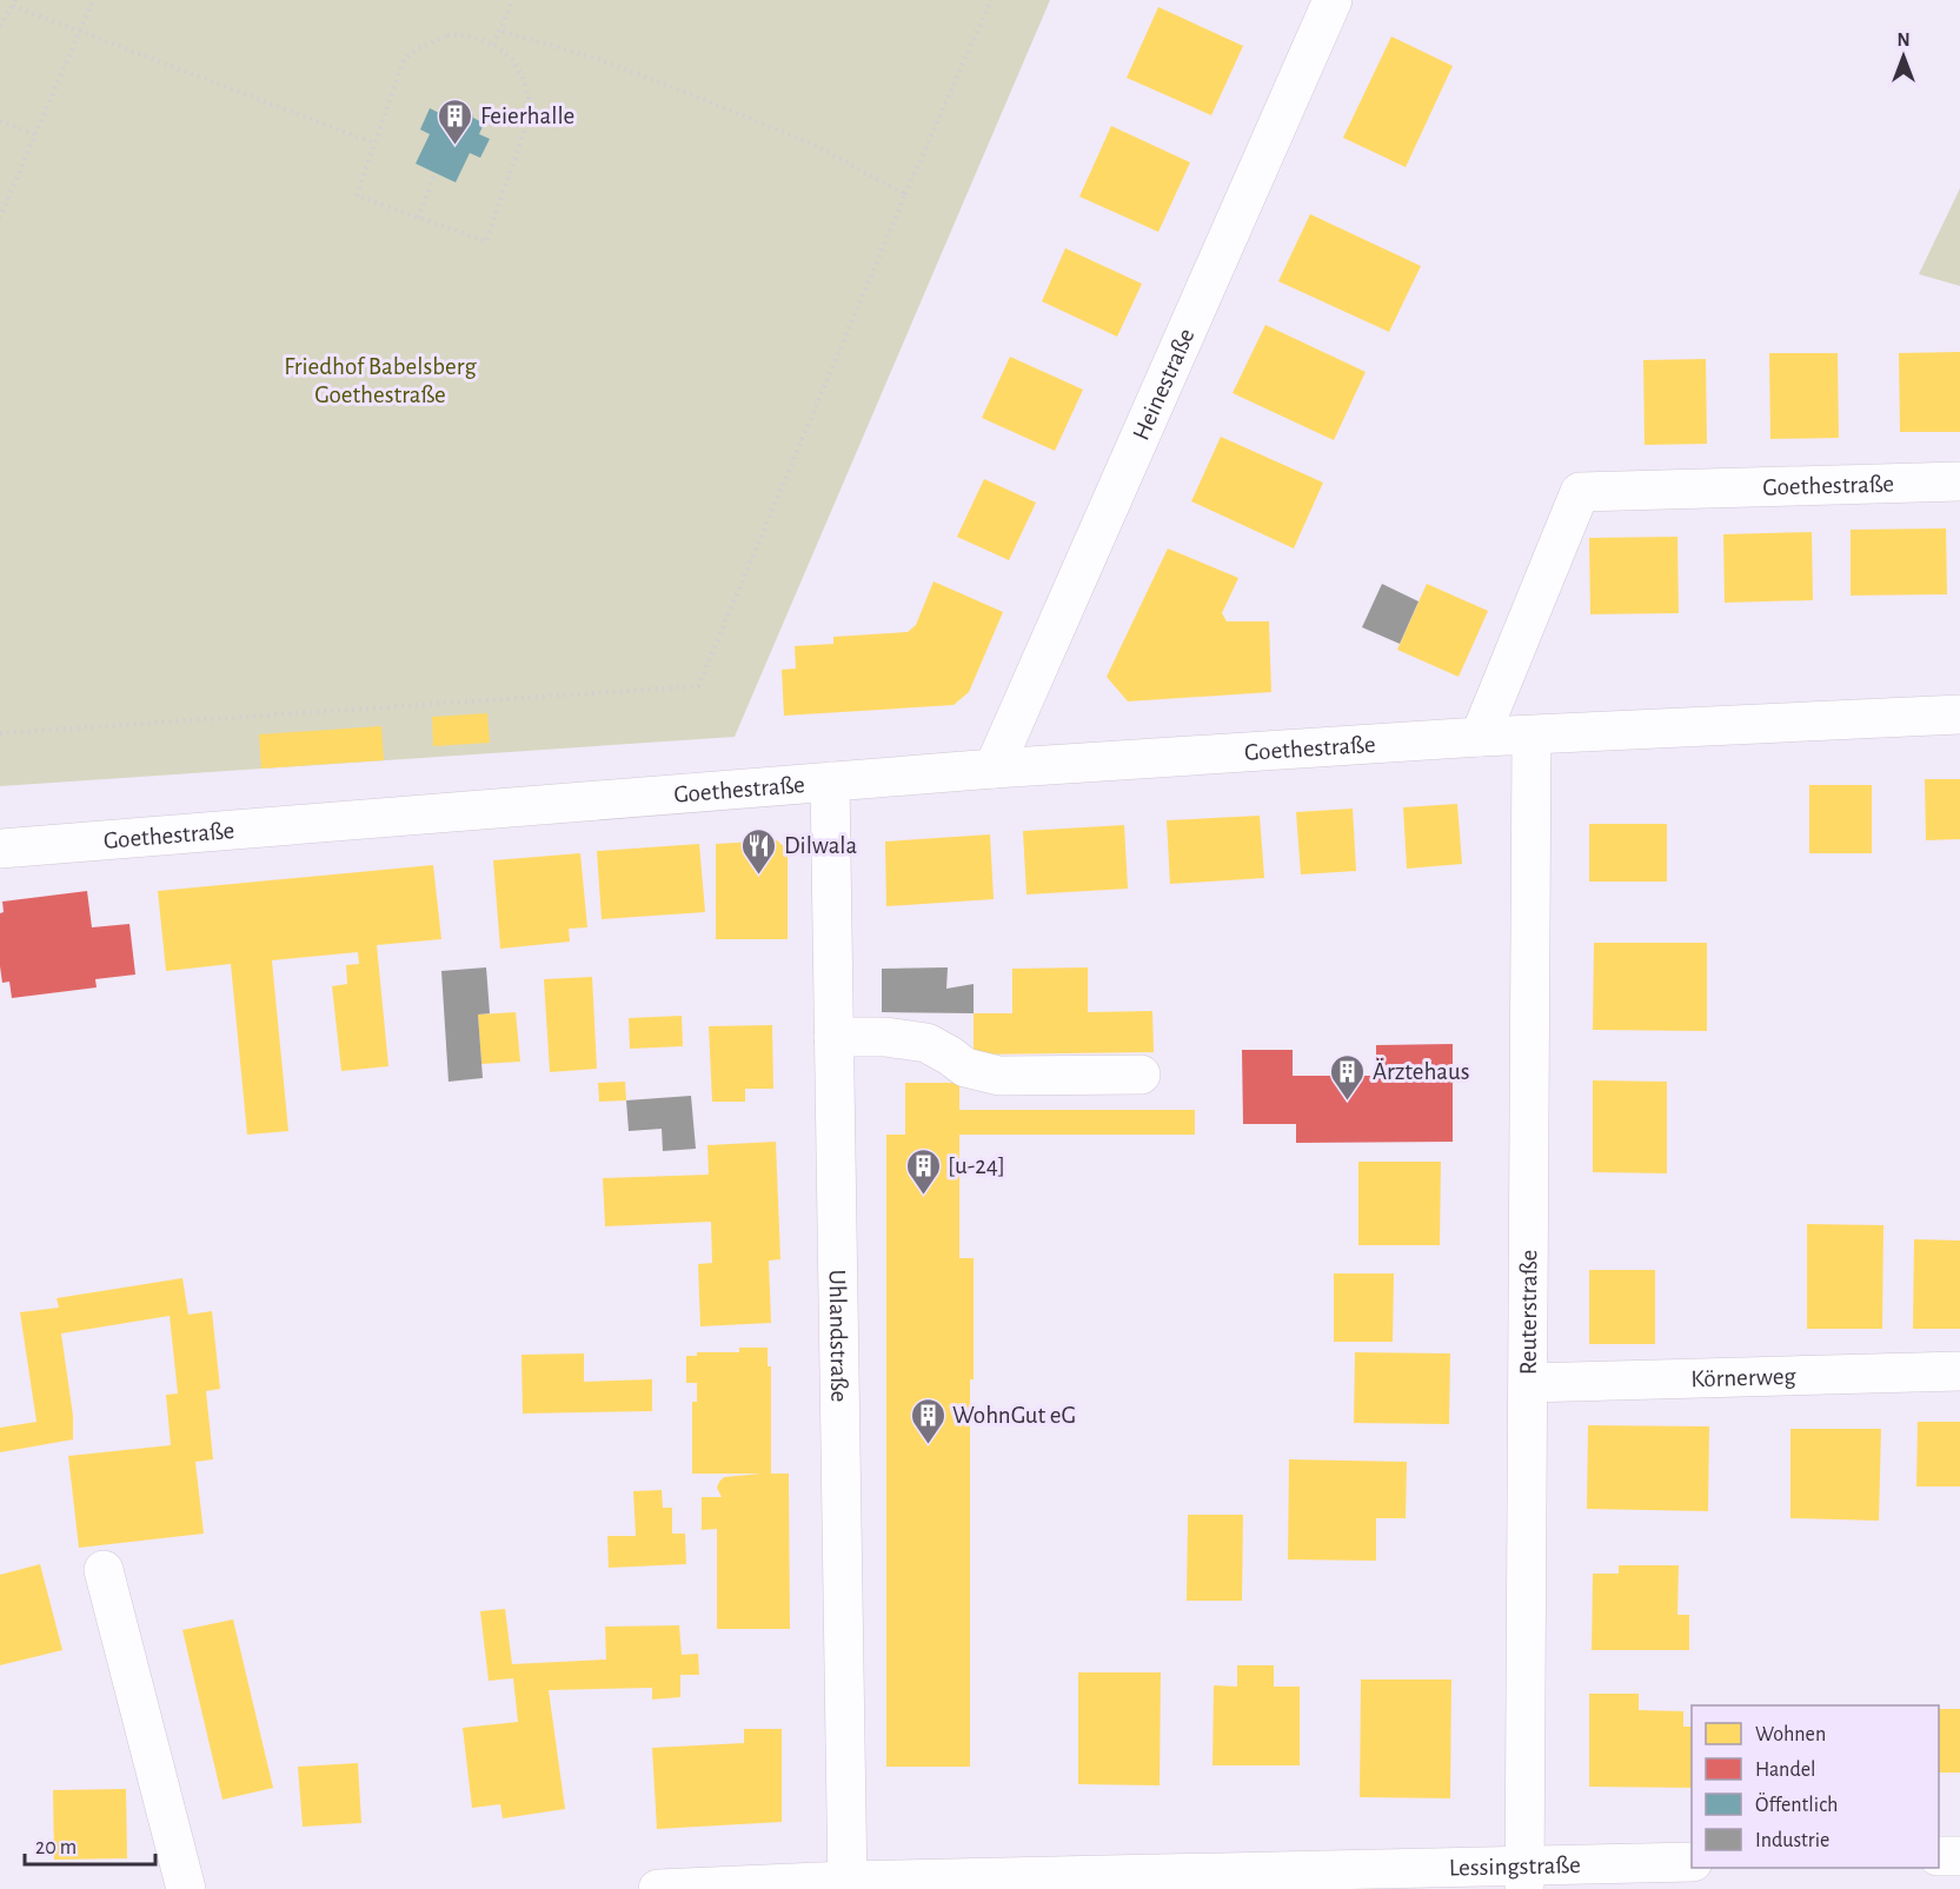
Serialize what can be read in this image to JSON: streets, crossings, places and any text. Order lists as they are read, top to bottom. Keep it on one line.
{"streets":{"street":["Heinestraße","Goethestraße","Reuterstraße","Uhlandstraße","Körnerweg","Lessingstraße"]},"crossings":[["Heinestraße","Goethestraße"],["Goethestraße","Reuterstraße"],["Goethestraße","Uhlandstraße"],["Reuterstraße","Körnerweg"],["Reuterstraße","Lessingstraße"],["Uhlandstraße","Lessingstraße"]],"parks":["Friedhof Babelsberg Goethestraße"],"places":{"building":["Feierhalle","Ärztehaus","[u-24]","WohnGut eG"],"restaurant":["Dilwala"]},"legend":["Wohnen","Handel","Öffentlich","Industrie"],"scale_bar":"20 m","north":"top"}
